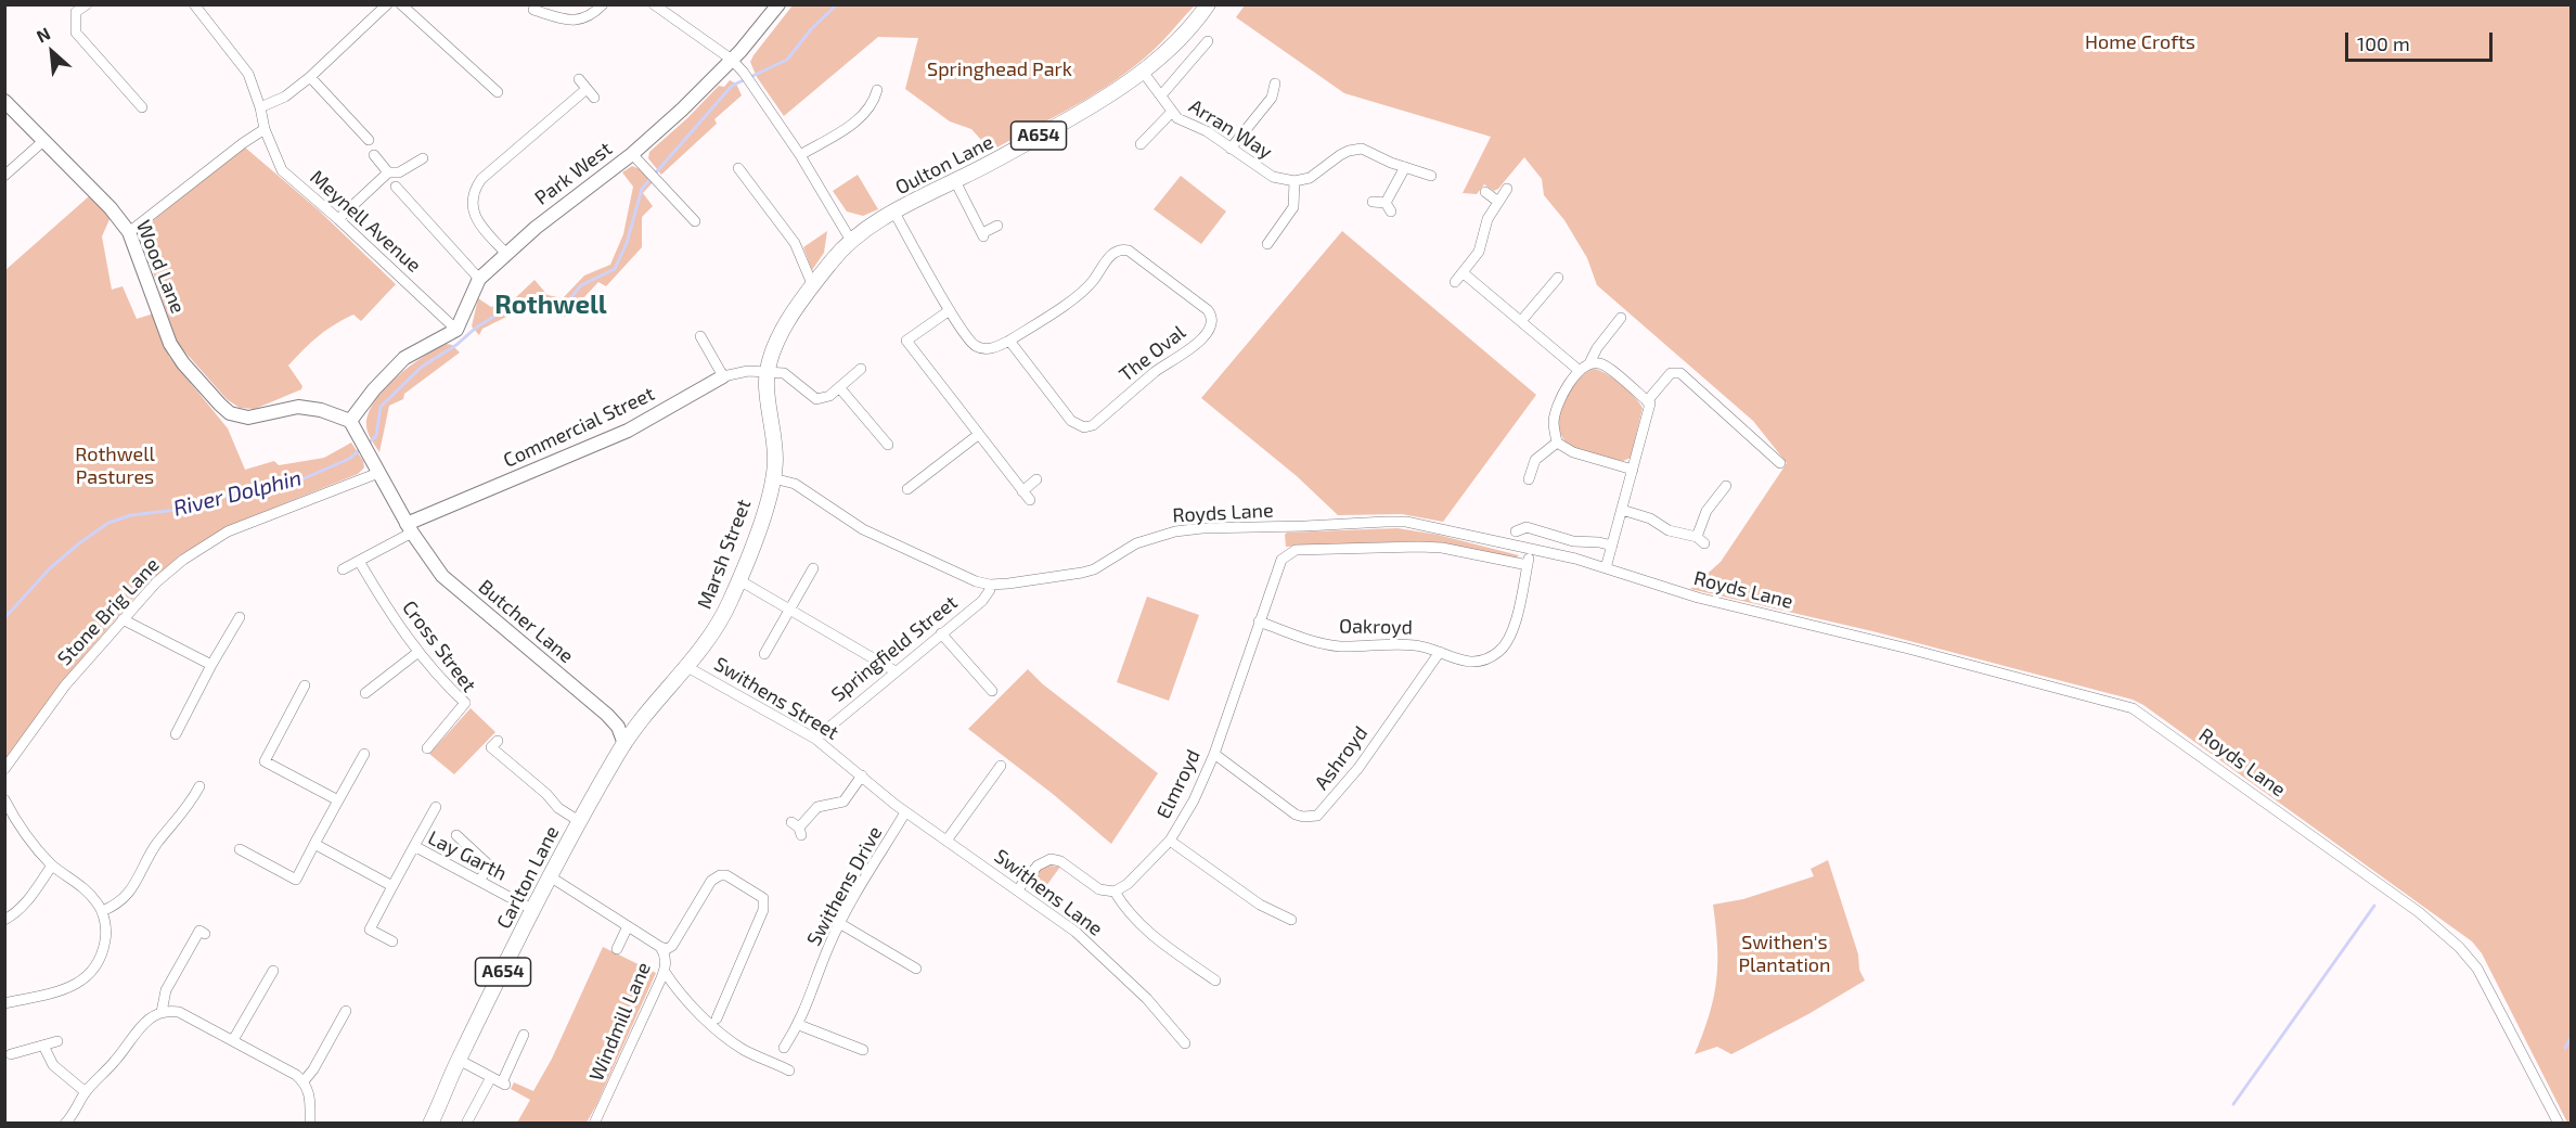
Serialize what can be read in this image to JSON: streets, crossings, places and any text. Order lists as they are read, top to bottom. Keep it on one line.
{"streets":{"main road":["A654","Oulton Lane","Marsh Street","Carlton Lane"],"street":["Arran Way","Park West","Meynell Avenue","Wood Lane","The Oval","Commercial Street","Royds Lane","Stone Brig Lane","Butcher Lane","Oakroyd","Cross Street","Springfield Street","Swithens Street","Ashroyd","Elmroyd","Lay Garth","Swithens Drive","Swithens Lane","Windmill Lane"]},"crossings":[["Arran Way","Oulton Lane"],["Oulton Lane","The Oval"],["Oulton Lane","Marsh Street"],["Park West","Meynell Avenue"],["Wood Lane","Butcher Lane"],["Commercial Street","Marsh Street"],["Commercial Street","Butcher Lane"],["Commercial Street","Cross Street"],["Royds Lane","Marsh Street"],["Royds Lane","Oakroyd"],["Royds Lane","Springfield Street"],["Marsh Street","Swithens Street"],["Marsh Street","Carlton Lane"],["Stone Brig Lane","Butcher Lane"],["Butcher Lane","Carlton Lane"],["Oakroyd","Ashroyd"],["Oakroyd","Elmroyd"],["Springfield Street","Swithens Street"],["Swithens Street","Swithens Drive"],["Swithens Street","Swithens Lane"],["Ashroyd","Elmroyd"],["Lay Garth","Carlton Lane"],["Carlton Lane","Windmill Lane"],["Swithens Drive","Swithens Lane"]],"districts":["Rothwell"],"water":["River Dolphin"],"parks":["Home Crofts","Springhead Park","Rothwell Pastures","Swithen's Plantation"],"scale_bar":"100 m","north":"top left"}
